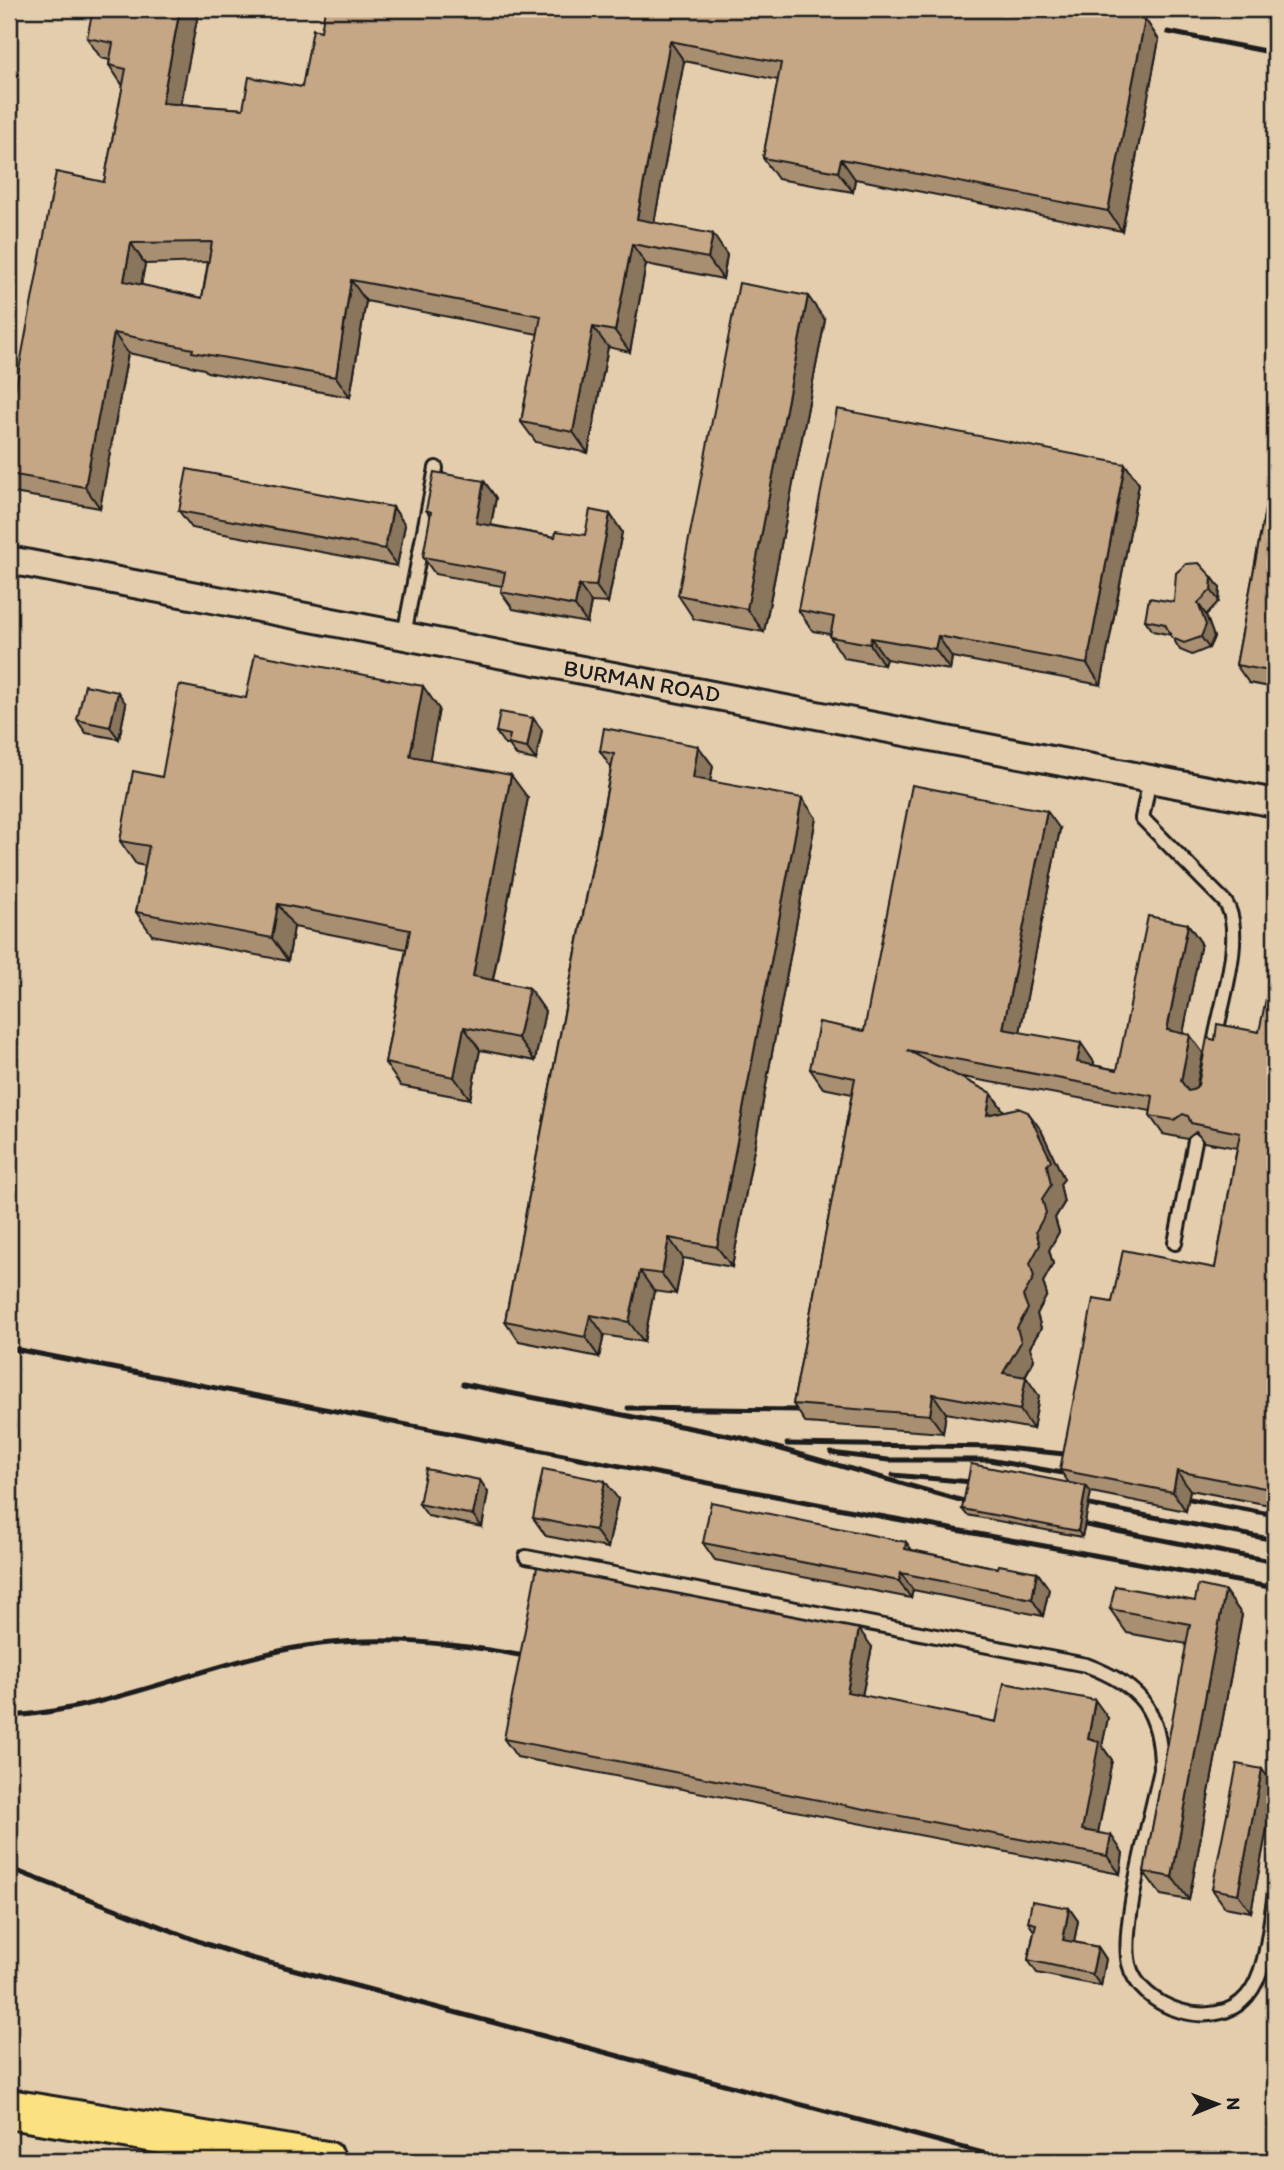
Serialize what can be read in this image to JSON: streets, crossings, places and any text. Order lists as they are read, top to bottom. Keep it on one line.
{"streets":{"street":["BURMAN ROAD"]},"north":"right"}
